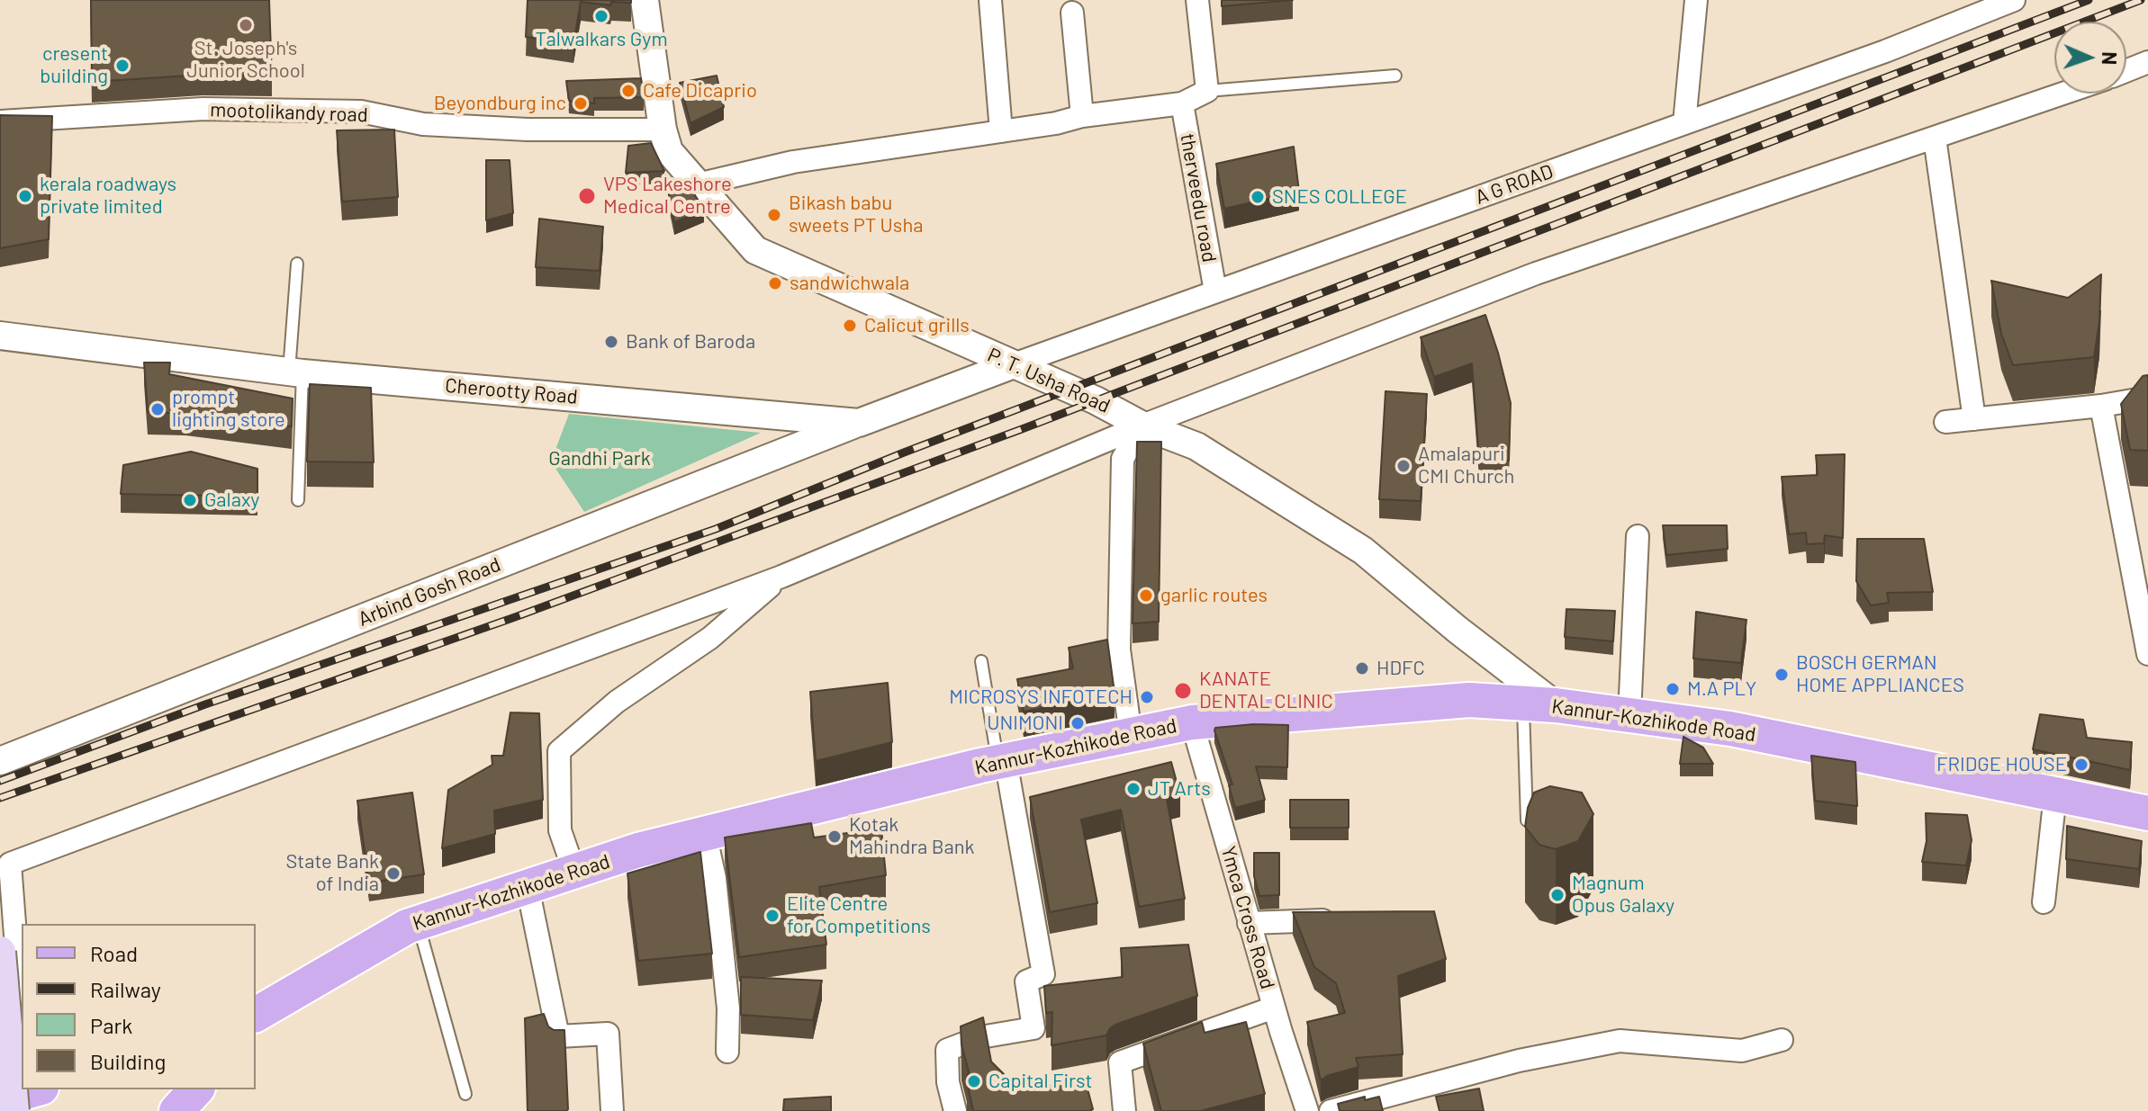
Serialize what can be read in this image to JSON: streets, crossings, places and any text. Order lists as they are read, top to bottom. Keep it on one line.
{"streets":{"main road":["Kannur-Kozhikode Road"],"street":["mootolikandy road","A G ROAD","therveedu road","P. T. Usha Road","Cherootty Road","Arbind Gosh Road","Ymca Cross Road"]},"crossings":[["mootolikandy road","P. T. Usha Road"],["A G ROAD","therveedu road"],["A G ROAD","P. T. Usha Road"],["A G ROAD","Cherootty Road"],["P. T. Usha Road","Cherootty Road"],["P. T. Usha Road","Kannur-Kozhikode Road"],["Cherootty Road","Arbind Gosh Road"],["Kannur-Kozhikode Road","Ymca Cross Road"]],"parks":["Gandhi Park"],"places":["Talwalkars Gym","St. Joseph's Junior School","cresent building","Cafe Dicaprio","Beyondburg inc","kerala roadways private limited","VPS Lakeshore Medical Centre","SNES COLLEGE","Bikash babu sweets PT Usha","sandwichwala","Calicut grills","Bank of Baroda","prompt lighting store","Amalapuri CMI Church","Galaxy","garlic routes","HDFC","BOSCH GERMAN HOME APPLIANCES","M.A PLY","KANATE DENTAL CLINIC","MICROSYS INFOTECH","UNIMONI","FRIDGE HOUSE","JT Arts","Kotak Mahindra Bank","State Bank of India","Magnum Opus Galaxy","Elite Centre for Competitions","Capital First"],"legend":["Road","Railway","Park","Building"],"north":"right"}
